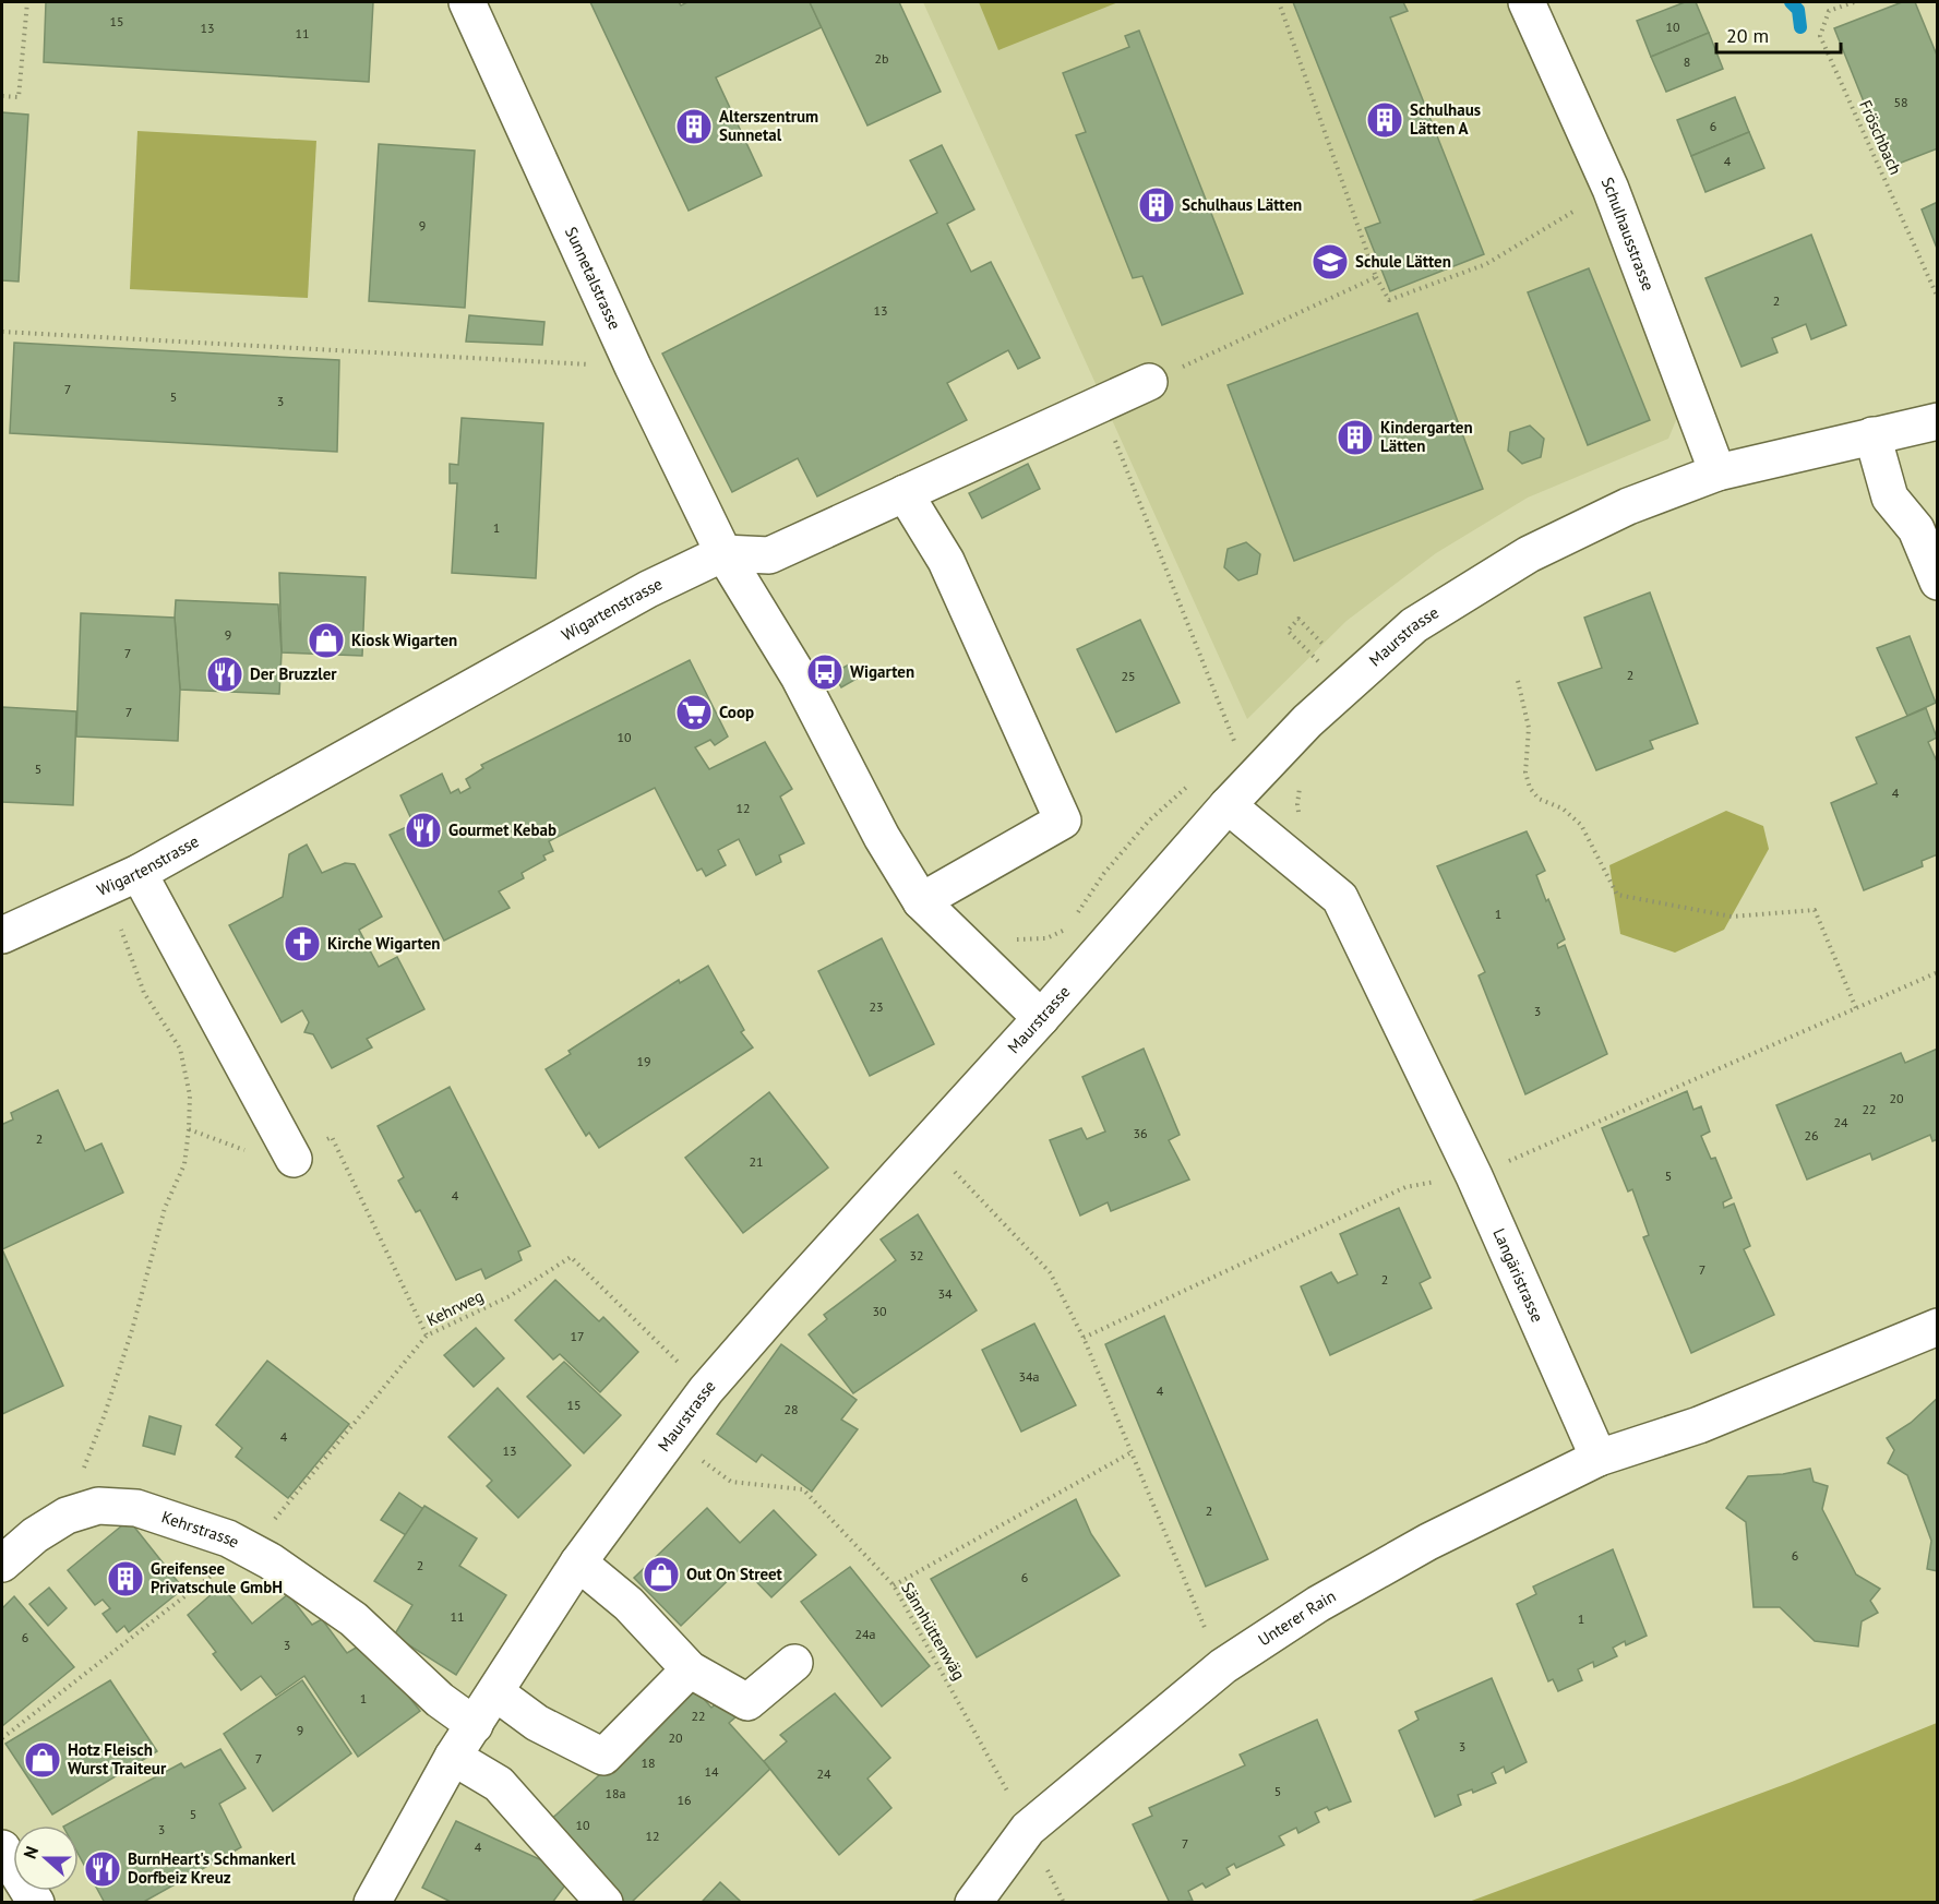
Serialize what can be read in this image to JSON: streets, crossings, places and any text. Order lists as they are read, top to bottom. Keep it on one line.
{"streets":{"street":["Schulhausstrasse","Sunnetalstrasse","Wigartenstrasse","Maurstrasse","Langäristrasse","Kehrstrasse","Unterer Rain"],"path":["Fröschbach","Kehrweg","Sännhüttenwäg"]},"crossings":[["Schulhausstrasse","Maurstrasse"],["Sunnetalstrasse","Wigartenstrasse"],["Maurstrasse","Langäristrasse"],["Maurstrasse","Kehrweg"],["Maurstrasse","Kehrstrasse"],["Maurstrasse","Sännhüttenwäg"],["Langäristrasse","Unterer Rain"],["Kehrweg","Kehrstrasse"],["Unterer Rain","Sännhüttenwäg"]],"places":{"building":["Schulhaus Lätten A","Alterszentrum Sunnetal","Schulhaus Lätten","Kindergarten Lätten","Greifensee Privatschule GmbH"],"school or university":["Schule Lätten"],"shop":["Kiosk Wigarten","Out On Street","Hotz Fleisch Wurst Traiteur"],"bus stop":["Wigarten"],"restaurant":["Der Bruzzler","Gourmet Kebab","BurnHeart's Schmankerl Dorfbeiz Kreuz"],"supermarket":["Coop"],"church":["Kirche Wigarten"]},"house_numbers":["15","10","13","11","2b","8","58","6","4","9","2","13","7","5","3","1","9","7","2","25","7","10","5","4","12","1","23","3","19","20","22","24","36","26","2","21","5","4","32","7","2","34","30","17","34a","4","15","28","4","13","2","6","2","6","11","1","24a","6","3","1","22","9","20","3","7","18","14","24","5","18a","16","5","10","3","12","7","4"],"scale_bar":"20 m","north":"left"}
